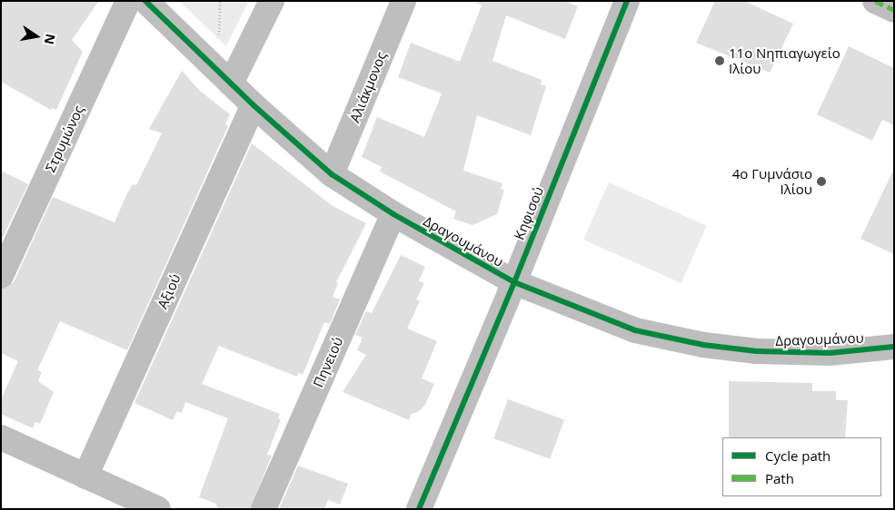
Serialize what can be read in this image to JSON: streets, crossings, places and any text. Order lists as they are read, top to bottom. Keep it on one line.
{"streets":{"street":["Αλιάκμονος","Στρυμώνος","Κηφισού","Δραγουμάνου","Αξιού","Πηνειού"]},"crossings":[["Αλιάκμονος","Δραγουμάνου"],["Κηφισού","Δραγουμάνου"],["Δραγουμάνου","Αξιού"],["Δραγουμάνου","Πηνειού"]],"places":["11ο Νηπιαγωγείο Ιλίου","4ο Γυμνάσιο Ιλίου"],"legend":["Cycle path","Path"],"north":"right"}
